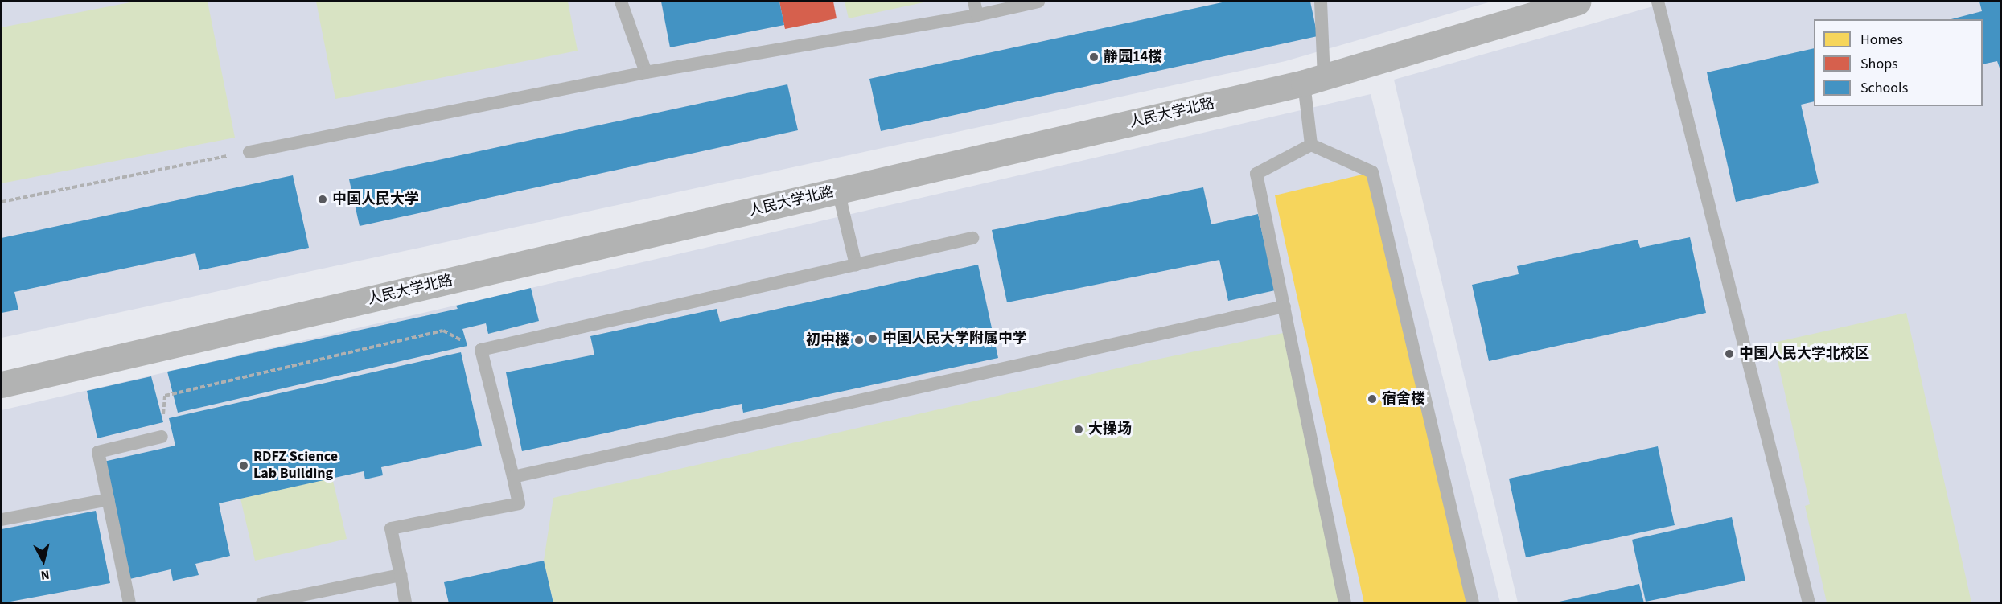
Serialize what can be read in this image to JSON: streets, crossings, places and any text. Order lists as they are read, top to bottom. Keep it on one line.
{"streets":{"street":["人民大学北路"]},"places":["静园14楼","中国人民大学","中国人民大学附属中学","初中楼","中国人民大学北校区","宿舍楼","大操场","RDFZ Science Lab Building"],"legend":["Homes","Shops","Schools"],"north":"bottom"}
